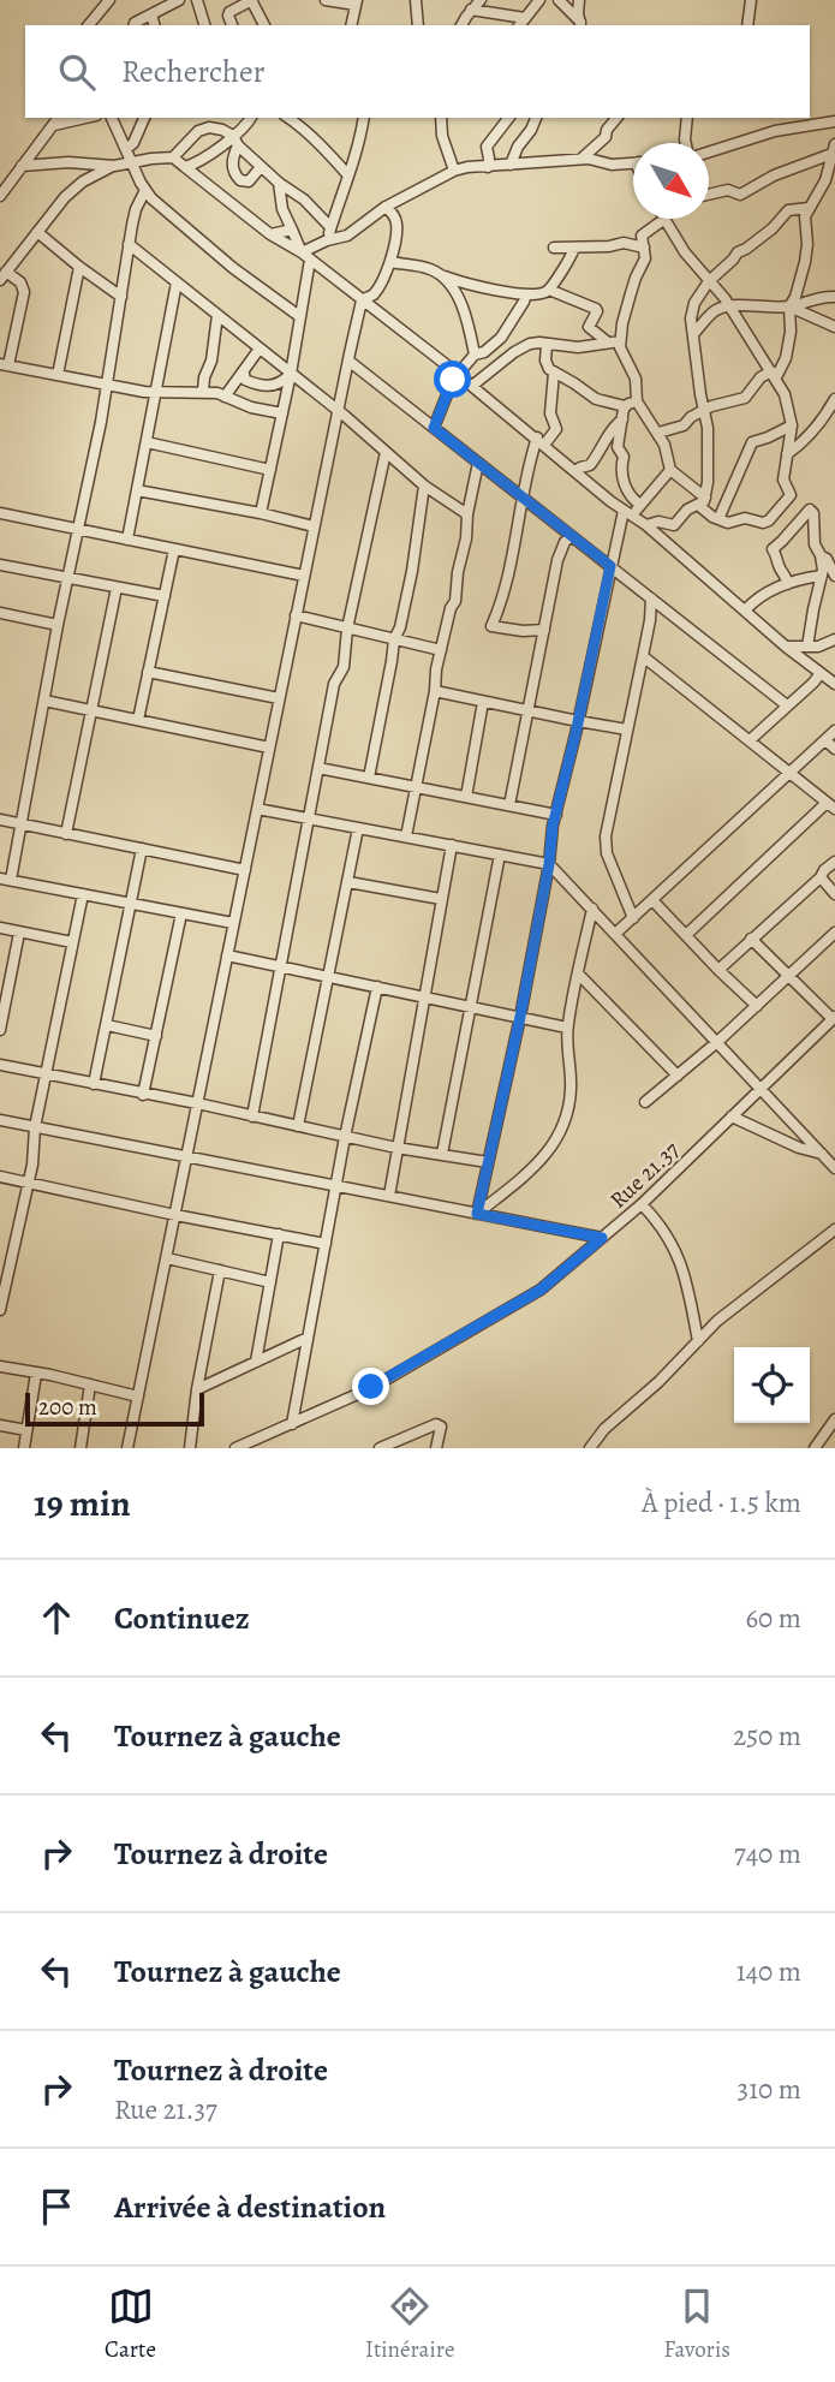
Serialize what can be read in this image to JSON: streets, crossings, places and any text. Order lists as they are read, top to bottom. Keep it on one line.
{"streets":{"street":["Rue 21.37"]},"scale_bar":"200 m","north":"bottom right","page":{"search":"Rechercher","scale":"200 m","heading":["19 min","À pied · 1.5 km"],"list":[["Continuez","60 m"],["Tournez à gauche","250 m"],["Tournez à droite","740 m"],["Tournez à gauche","140 m"],["Tournez à droite","Rue 21.37","310 m"],"Arrivée à destination"],"nav":["Carte","Itinéraire","Favoris"]}}
